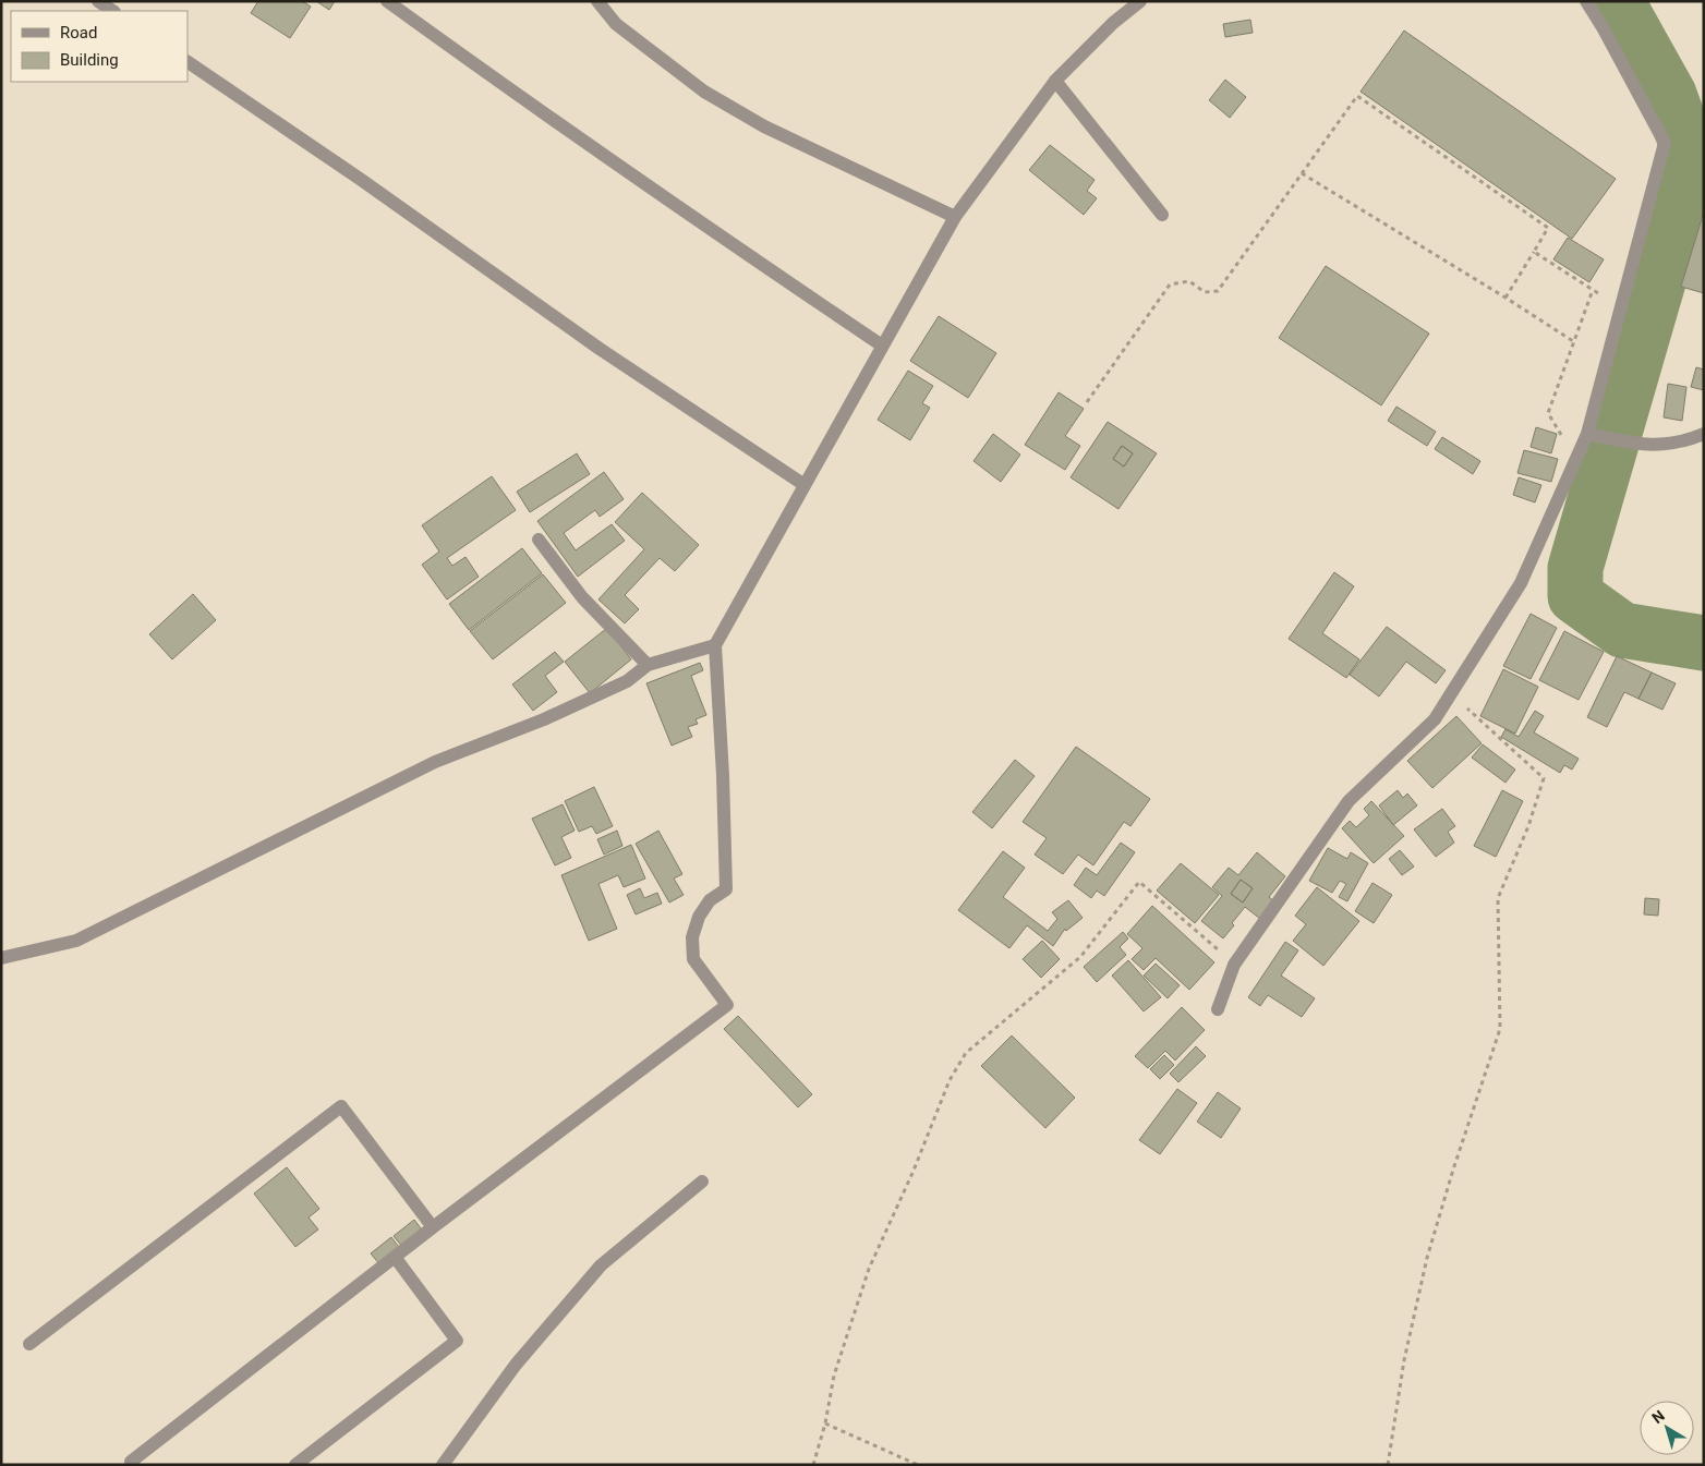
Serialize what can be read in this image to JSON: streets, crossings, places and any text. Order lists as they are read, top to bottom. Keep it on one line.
{"legend":["Road","Building"],"north":"top left"}
